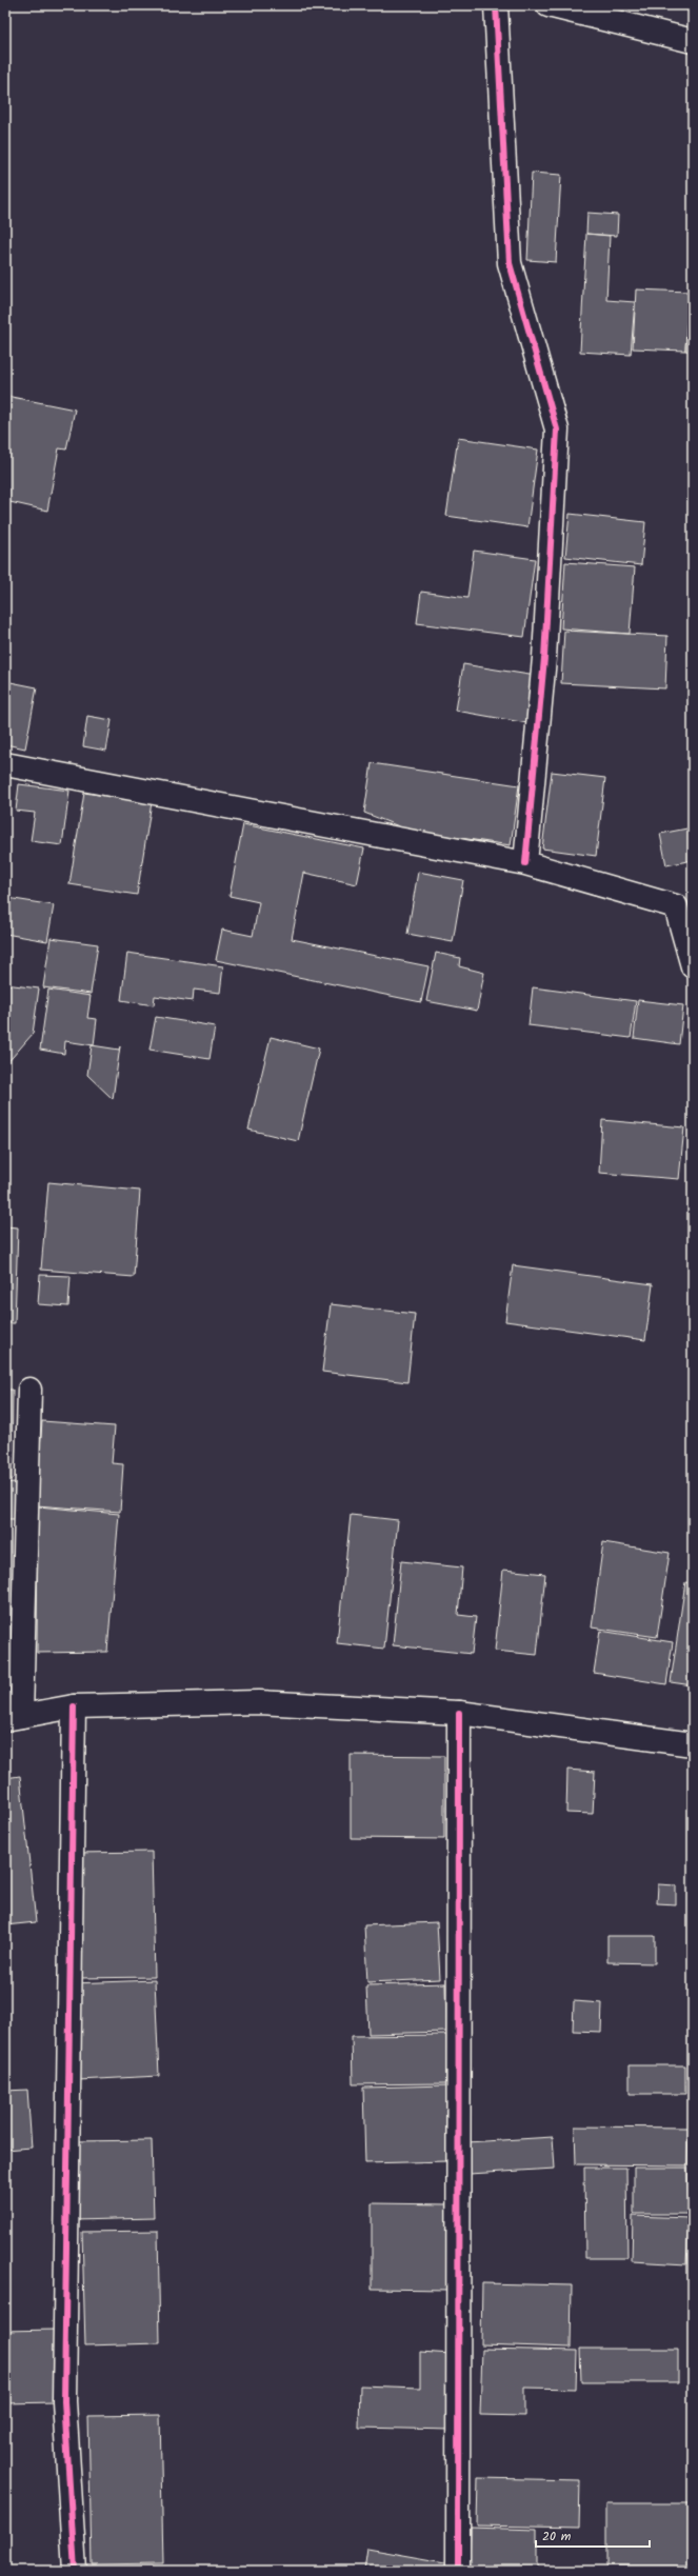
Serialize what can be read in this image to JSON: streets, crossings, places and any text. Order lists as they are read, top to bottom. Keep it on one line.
{"scale_bar":"20 m"}
